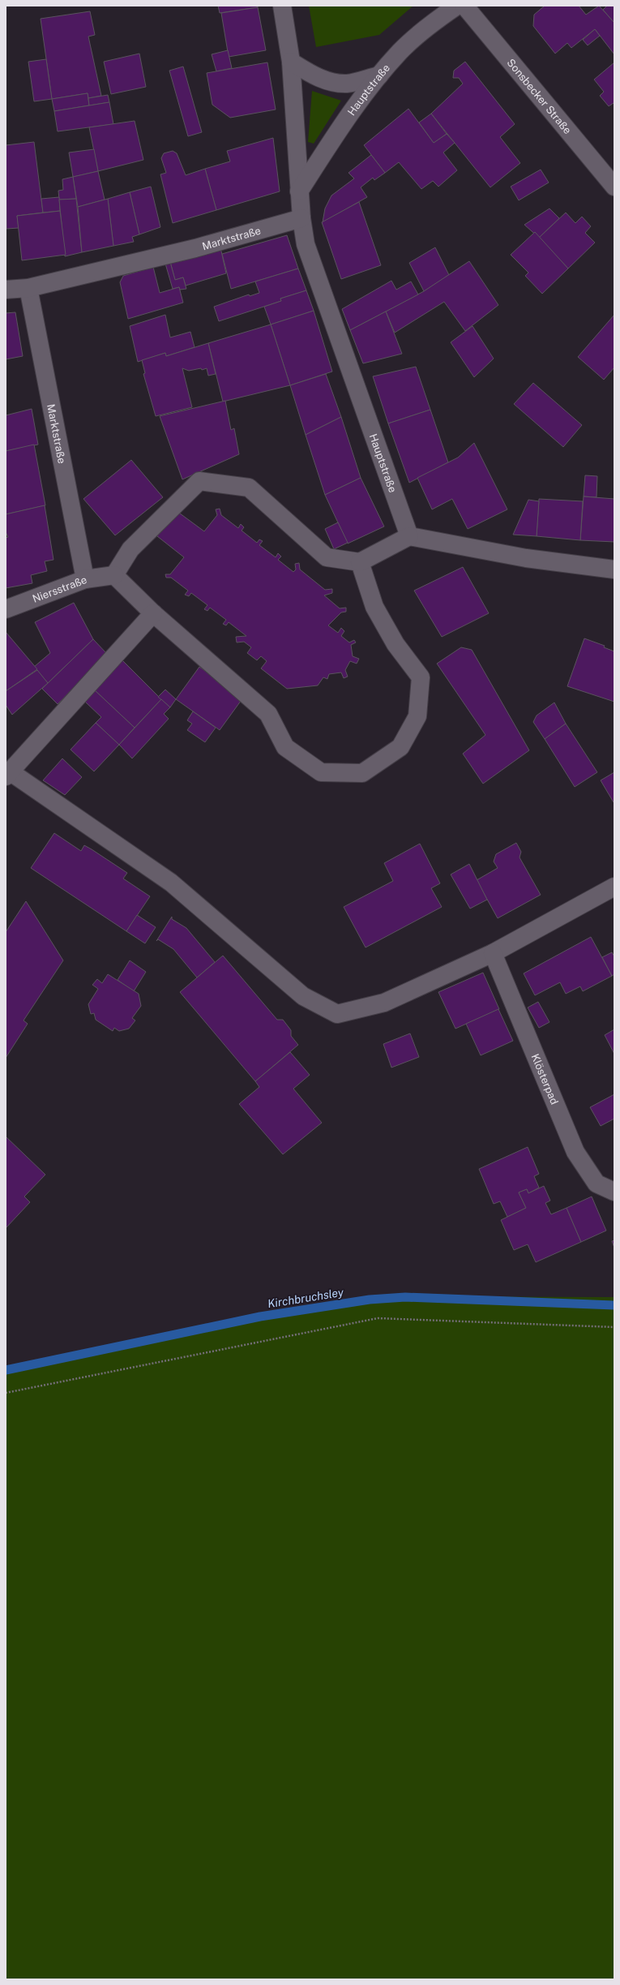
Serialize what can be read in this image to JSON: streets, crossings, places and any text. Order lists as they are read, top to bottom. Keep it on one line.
{"streets":{"street":["Hauptstraße","Sonsbecker Straße","Marktstraße","Niersstraße","Klösterpad"]},"crossings":[["Hauptstraße","Marktstraße"],["Marktstraße","Niersstraße"]],"water":["Kirchbruchsley"]}
